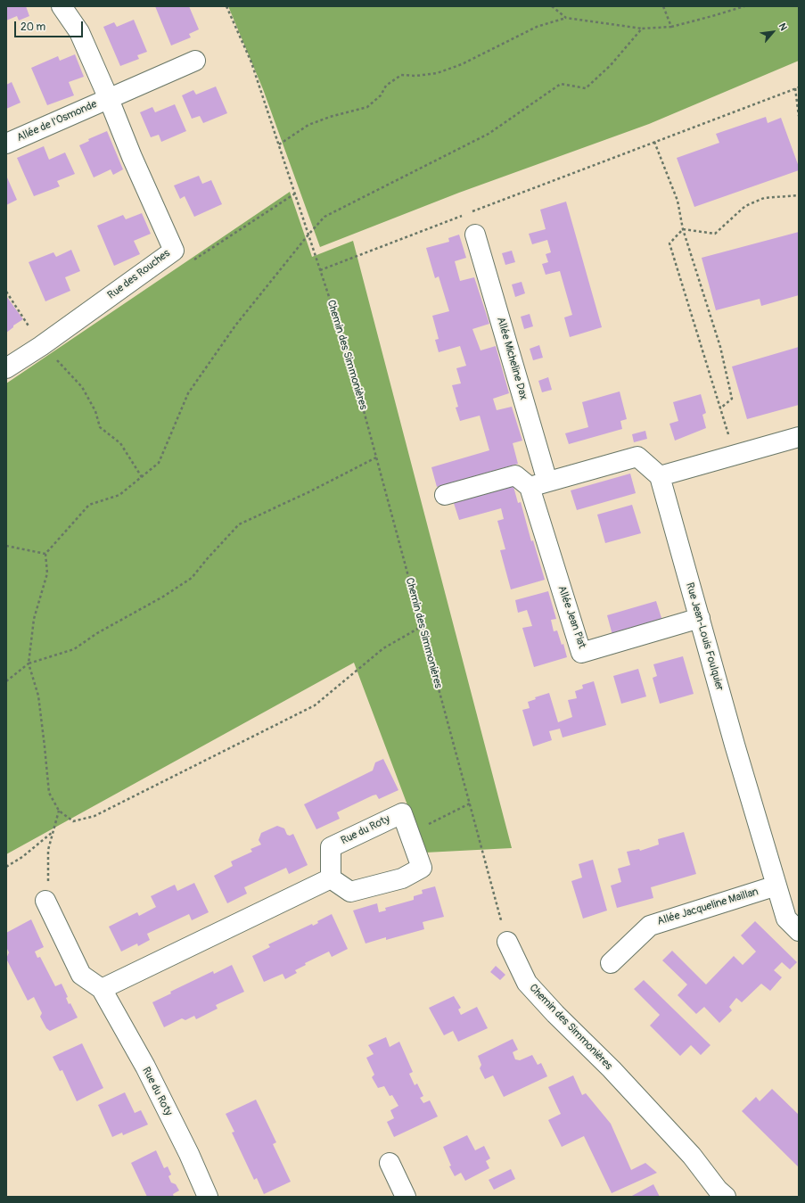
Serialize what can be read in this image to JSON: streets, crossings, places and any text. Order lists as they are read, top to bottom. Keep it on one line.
{"streets":{"street":["Allée de l'Osmonde","Rue des Rouches","Chemin des Simmonières","Allée Micheline Dax","Allée Jean Piat","Rue Jean-Louis Foulquier","Rue du Roty","Allée Jacqueline Maillan"]},"crossings":[["Allée de l'Osmonde","Rue des Rouches"],["Allée Micheline Dax","Allée Jean Piat"],["Allée Jean Piat","Rue Jean-Louis Foulquier"],["Rue Jean-Louis Foulquier","Allée Jacqueline Maillan"]],"scale_bar":"20 m","north":"top right"}
